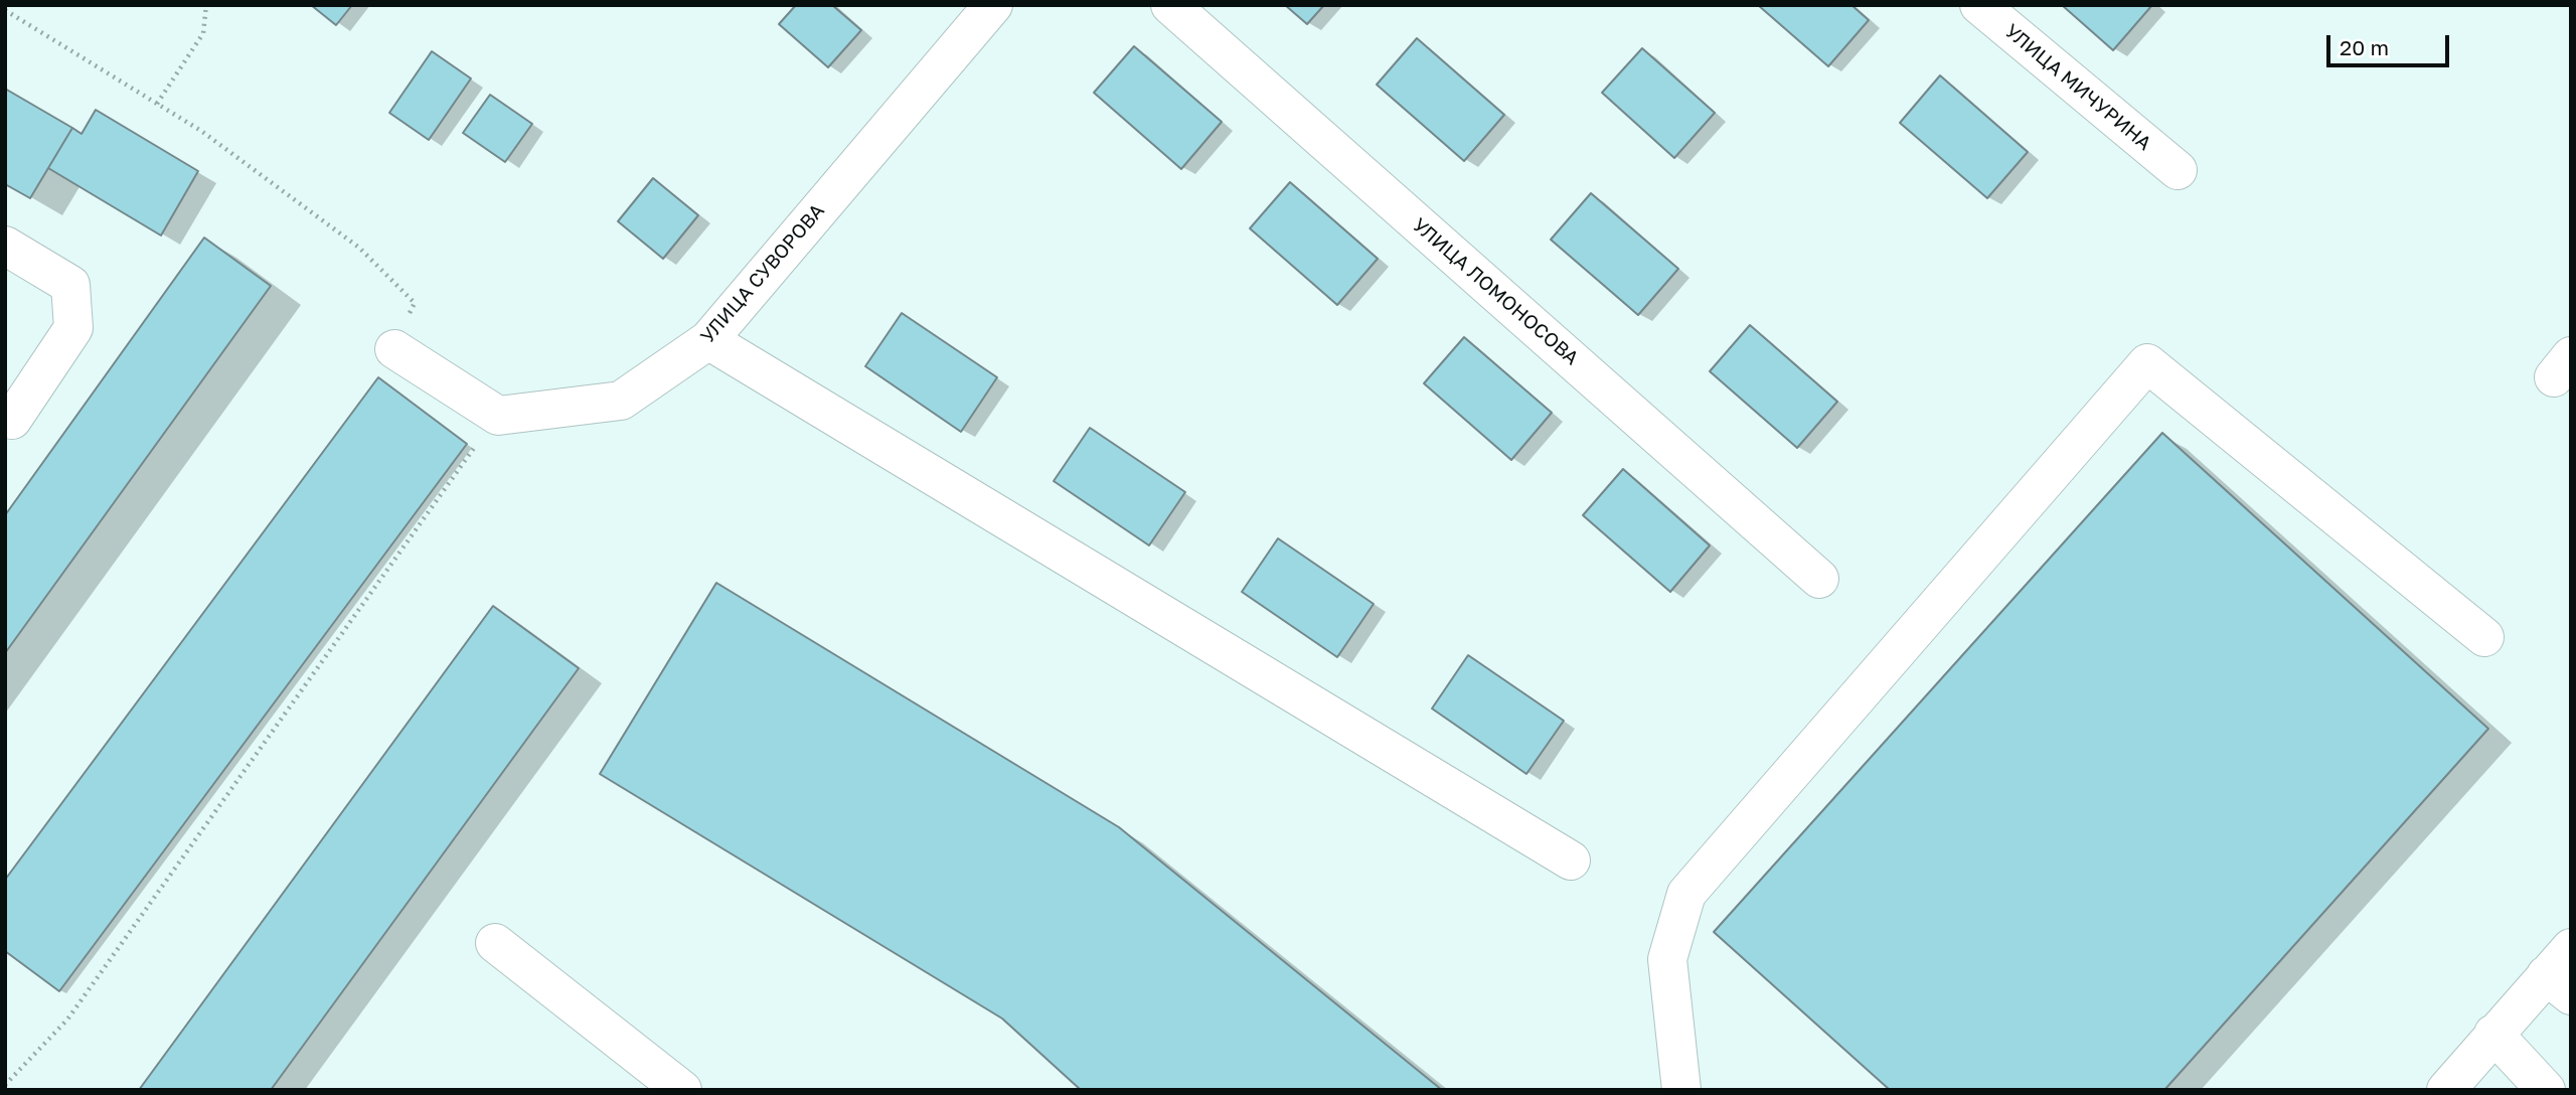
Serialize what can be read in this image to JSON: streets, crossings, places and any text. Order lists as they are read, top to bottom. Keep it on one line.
{"streets":{"street":["УЛИЦА МИЧУРИНА","УЛИЦА СУВОРОВА","УЛИЦА ЛОМОНОСОВА"]},"scale_bar":"20 m"}
